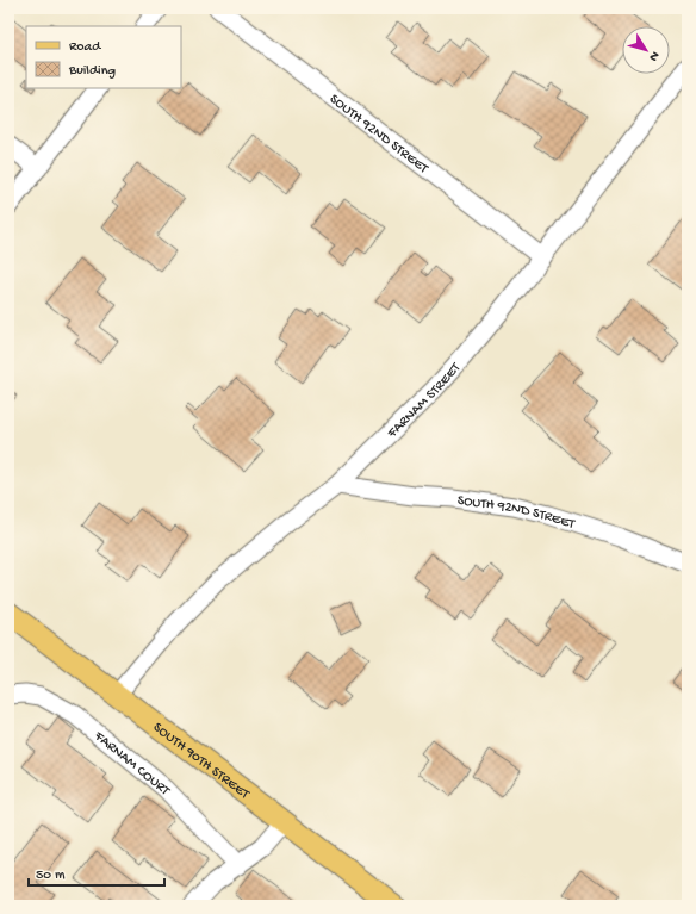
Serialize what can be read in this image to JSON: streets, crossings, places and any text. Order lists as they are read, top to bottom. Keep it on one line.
{"streets":{"main road":["SOUTH 90TH STREET"],"street":["SOUTH 92ND STREET","FARNAM STREET","FARNAM COURT"]},"crossings":[["SOUTH 92ND STREET","FARNAM STREET"],["FARNAM STREET","SOUTH 90TH STREET"]],"legend":["Road","Building"],"scale_bar":"50 m","north":"bottom right"}
